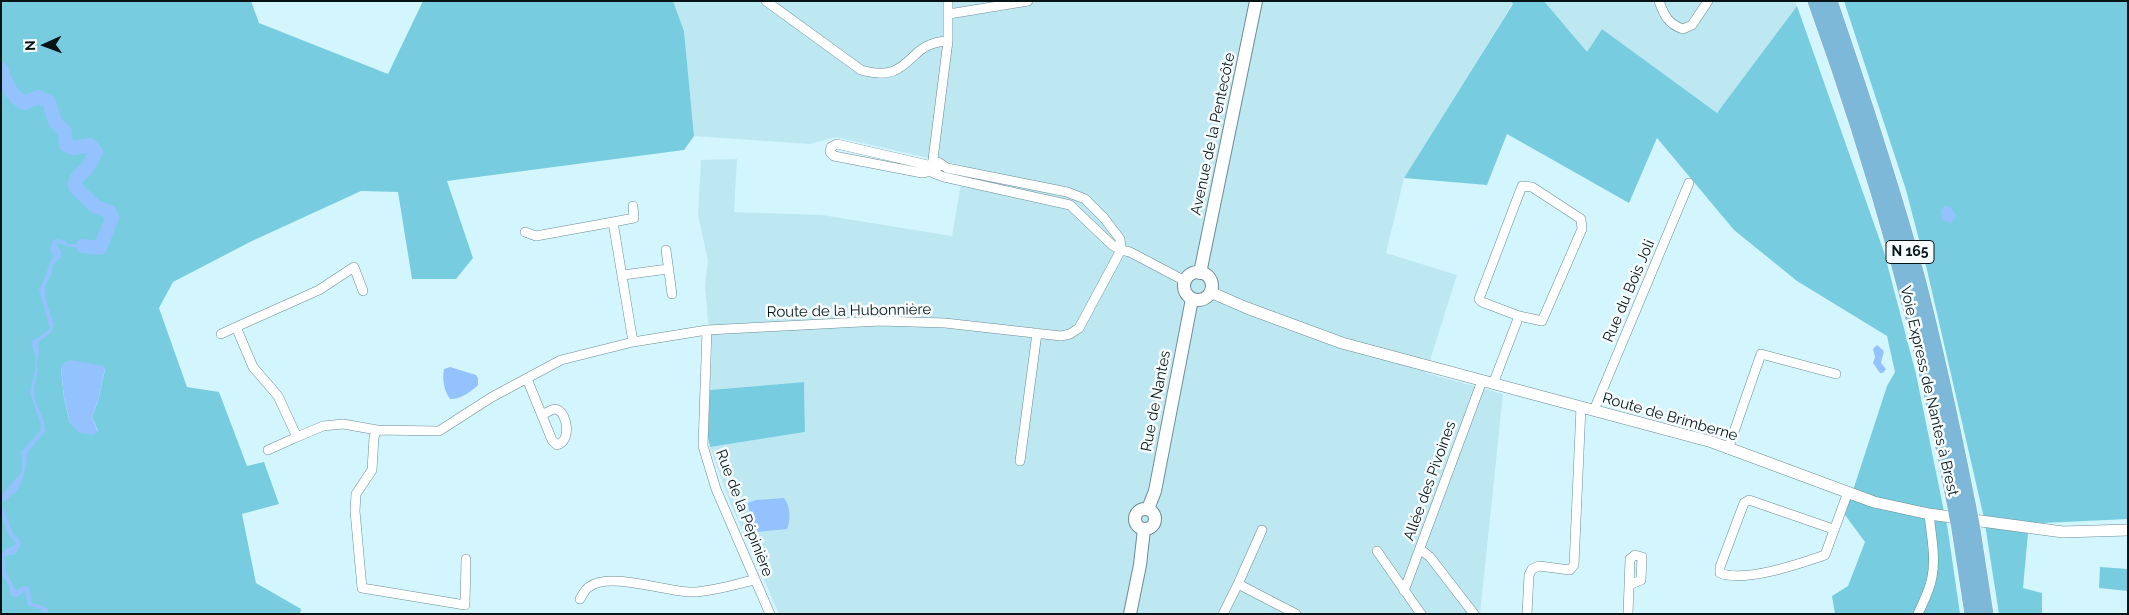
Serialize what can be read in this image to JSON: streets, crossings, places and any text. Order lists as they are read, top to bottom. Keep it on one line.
{"streets":{"highway":["N 165","Voie Express de Nantes à Brest"],"main road":["Avenue de la Pentecôte","Rue de Nantes"],"street":["Rue du Bois Joli","Route de la Hubonnière","Route de Brimberne","Allée des Pivoines","Rue de la Pépinière"]},"crossings":[["Avenue de la Pentecôte","Rue de Nantes"],["Avenue de la Pentecôte","Route de Brimberne"],["Rue du Bois Joli","Route de Brimberne"],["Route de la Hubonnière","Rue de la Pépinière"],["Rue de Nantes","Route de Brimberne"],["Route de Brimberne","Allée des Pivoines"]],"north":"left"}
